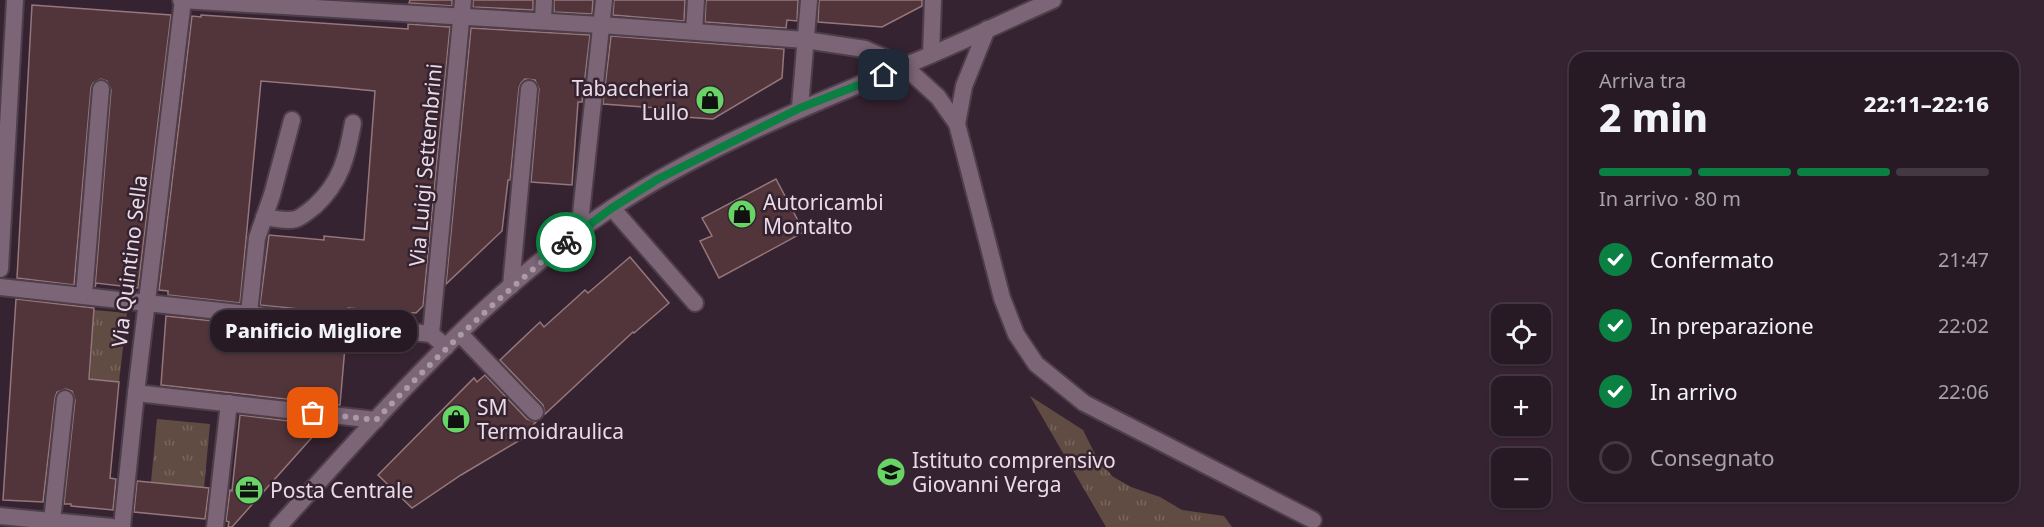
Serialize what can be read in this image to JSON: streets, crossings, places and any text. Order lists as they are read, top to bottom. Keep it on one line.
{"streets":{"street":["Via Luigi Settembrini","Via Quintino Sella"]},"places":{"shop":["Tabaccheria Lullo","Autoricambi Montalto","SM Termoidraulica"],"other":["Panificio Migliore"],"school or university":["Istituto comprensivo Giovanni Verga"],"office":["Posta Centrale"]},"page":{"heading":["2 min","Arriva tra","22:11–22:16"],"bar":"In arrivo · 80 m","list":[["Confermato","21:47"],["In preparazione","22:02"],["In arrivo","22:06"],"Consegnato"],"map_buttons":["+","−"],"bubble":"Panificio Migliore"}}
